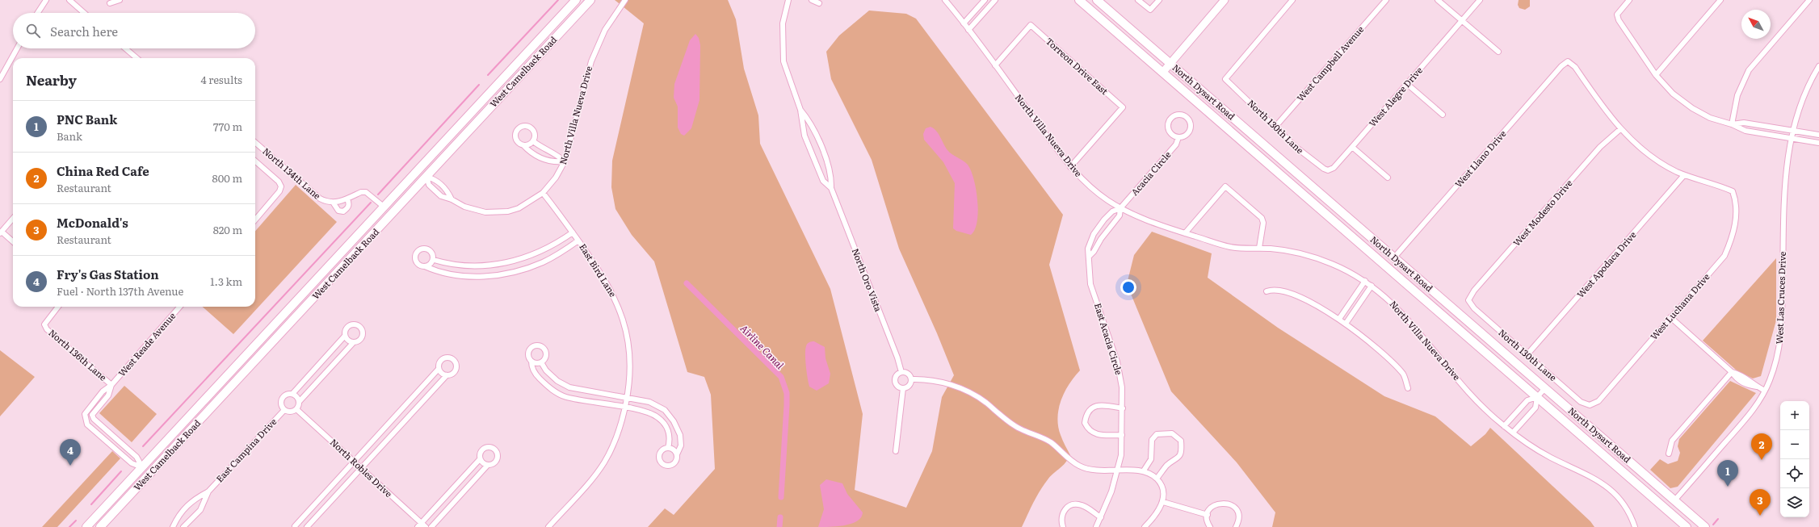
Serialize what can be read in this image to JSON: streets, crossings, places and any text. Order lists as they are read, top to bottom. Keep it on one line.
{"streets":{"main road":["West Camelback Road","North Dysart Road"],"street":["West Campbell Avenue","Torreon Drive East","West Alegre Drive","North Villa Nueva Drive","North 130th Lane","West Llano Drive","North 134th Lane","Acacia Circle","West Modesto Drive","West Apodaca Drive","East Bird Lane","North Oro Vista","West Las Cruces Drive","West Luchana Drive","East Acacia Circle","West Reade Avenue","North 136th Lane","East Campina Drive","North Robles Drive"]},"crossings":[["West Campbell Avenue","North 130th Lane"],["Torreon Drive East","North Villa Nueva Drive"],["West Camelback Road","North Villa Nueva Drive"],["North Dysart Road","West Llano Drive"],["North Dysart Road","West Las Cruces Drive"],["West Alegre Drive","North 130th Lane"],["North Villa Nueva Drive","Acacia Circle"],["North Villa Nueva Drive","East Bird Lane"],["North Villa Nueva Drive","East Acacia Circle"],["North 130th Lane","West Modesto Drive"],["North 130th Lane","West Apodaca Drive"],["North 130th Lane","West Luchana Drive"],["West Llano Drive","West Modesto Drive"],["Acacia Circle","East Acacia Circle"],["West Apodaca Drive","West Luchana Drive"],["West Reade Avenue","North 136th Lane"],["East Campina Drive","North Robles Drive"]],"water":["Airline Canal"],"north":"top left","page":{"search":"Search here","heading":["Nearby","4 results"],"list":[{"mark":"1","name":"PNC Bank","note":"Bank","value":"770 m"},{"mark":"2","name":"China Red Cafe","note":"Restaurant","value":"800 m"},{"mark":"3","name":"McDonald's","note":"Restaurant","value":"820 m"},{"mark":"4","name":"Fry's Gas Station","note":"Fuel · North 137th Avenue","value":"1.3 km"}],"map_buttons":["+","−"],"pins":["2","4","1","3"]}}
